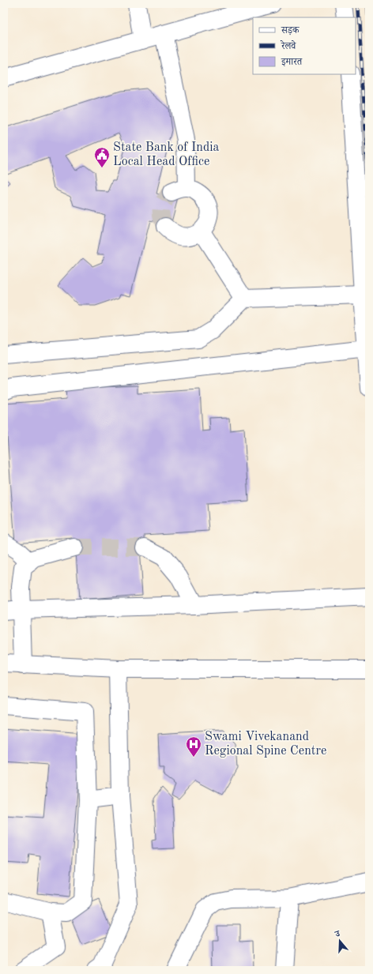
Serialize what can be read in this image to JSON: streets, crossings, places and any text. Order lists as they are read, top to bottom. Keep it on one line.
{"places":{"public building":["State Bank of India Local Head Office"],"hospital":["Swami Vivekanand Regional Spine Centre"]},"legend":["सड़क","रेलवे","इमारत"],"north":"top"}
